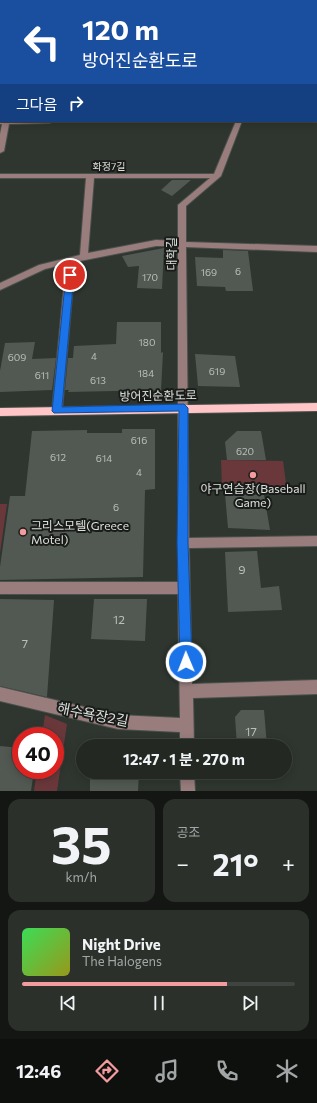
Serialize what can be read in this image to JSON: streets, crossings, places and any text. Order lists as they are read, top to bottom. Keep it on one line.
{"streets":{"main road":["방어진순환도로"],"street":["화정7길","대학길","해수욕장2길"]},"crossings":[["화정7길","대학길"],["대학길","방어진순환도로"],["대학길","해수욕장2길"]],"places":["야구연습장(Baseball Game)","그리스모텔(Greece Motel)"],"house_numbers":["6","169","170","180","4","609","619","184","611","613","616","620","612","614","4","6","9","12","7","17"],"page":{"turn":["120 m","방어진순환도로"],"then":"그다음","limit":"40","trip":"12:47 · 1 분 · 270 m","tile":[["35","km/h"],"공조"],"heat":["−","21°","+"],"song":["Night Drive","The Halogens"],"tabs":"12:46"}}
